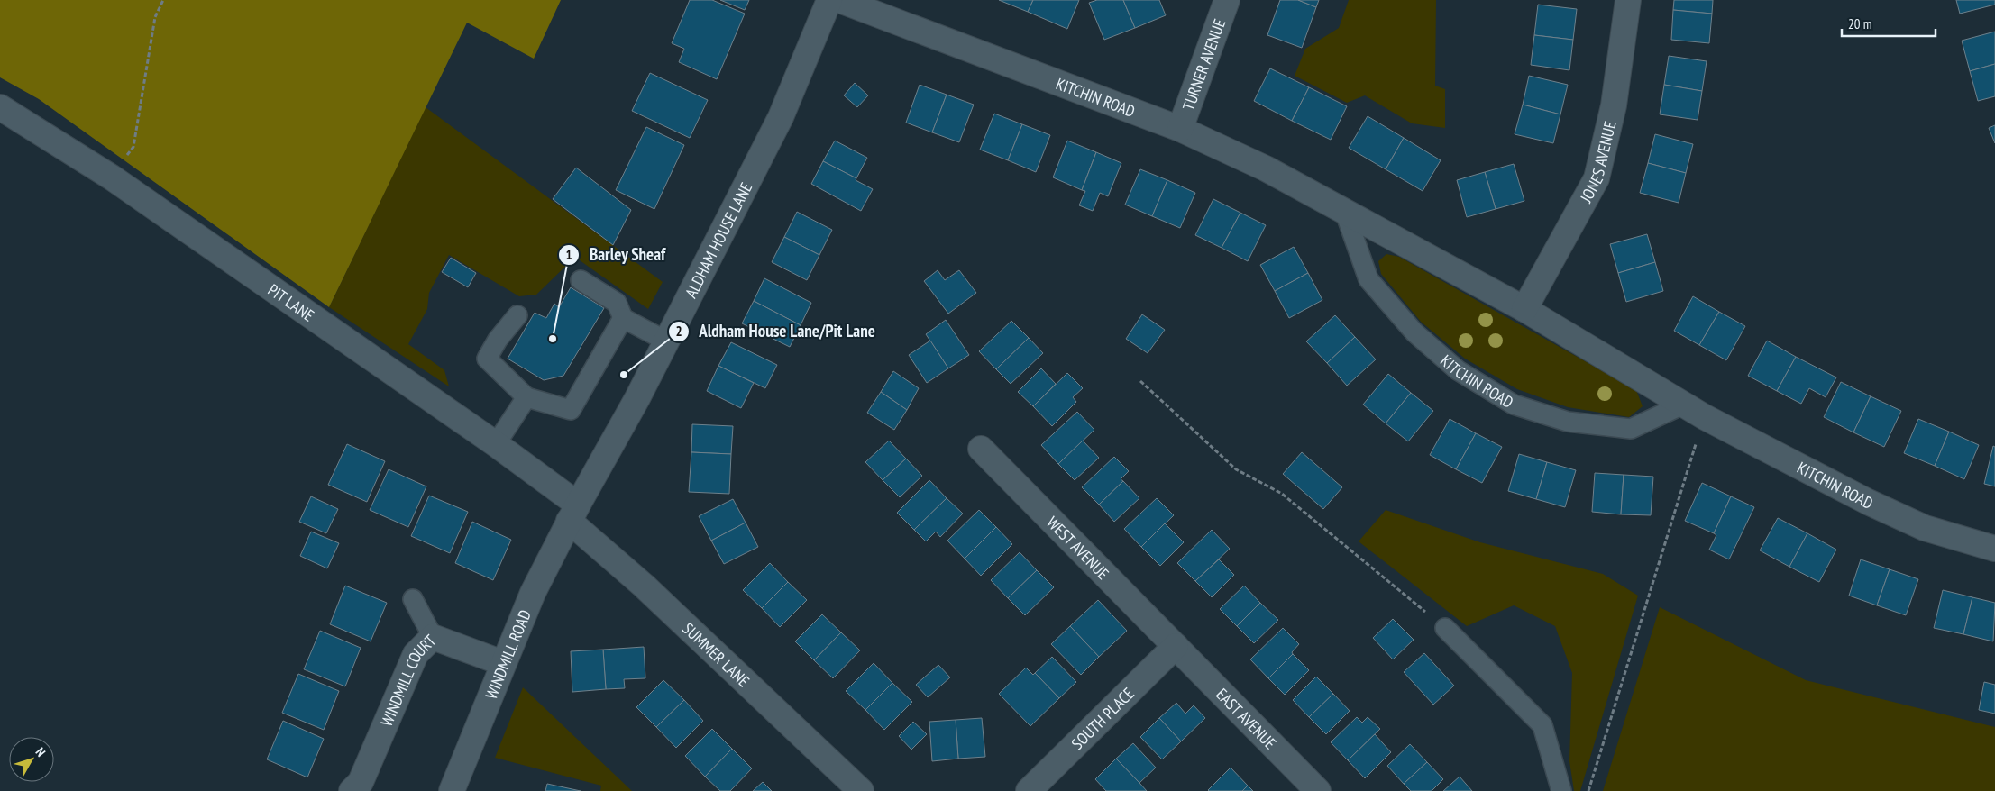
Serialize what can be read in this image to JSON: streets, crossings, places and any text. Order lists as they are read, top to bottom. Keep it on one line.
{"streets":{"street":["TURNER AVENUE","KITCHIN ROAD","JONES AVENUE","ALDHAM HOUSE LANE","PIT LANE","WEST AVENUE","WINDMILL ROAD","SUMMER LANE","WINDMILL COURT","SOUTH PLACE","EAST AVENUE"]},"crossings":[["TURNER AVENUE","KITCHIN ROAD"],["KITCHIN ROAD","JONES AVENUE"],["ALDHAM HOUSE LANE","PIT LANE"],["ALDHAM HOUSE LANE","WINDMILL ROAD"],["ALDHAM HOUSE LANE","SUMMER LANE"],["PIT LANE","WINDMILL ROAD"],["PIT LANE","SUMMER LANE"],["WEST AVENUE","SOUTH PLACE"],["WEST AVENUE","EAST AVENUE"],["WINDMILL ROAD","SUMMER LANE"],["WINDMILL ROAD","WINDMILL COURT"],["SOUTH PLACE","EAST AVENUE"]],"places":["Barley Sheaf","Aldham House Lane/Pit Lane"],"scale_bar":"20 m","north":"top right"}
